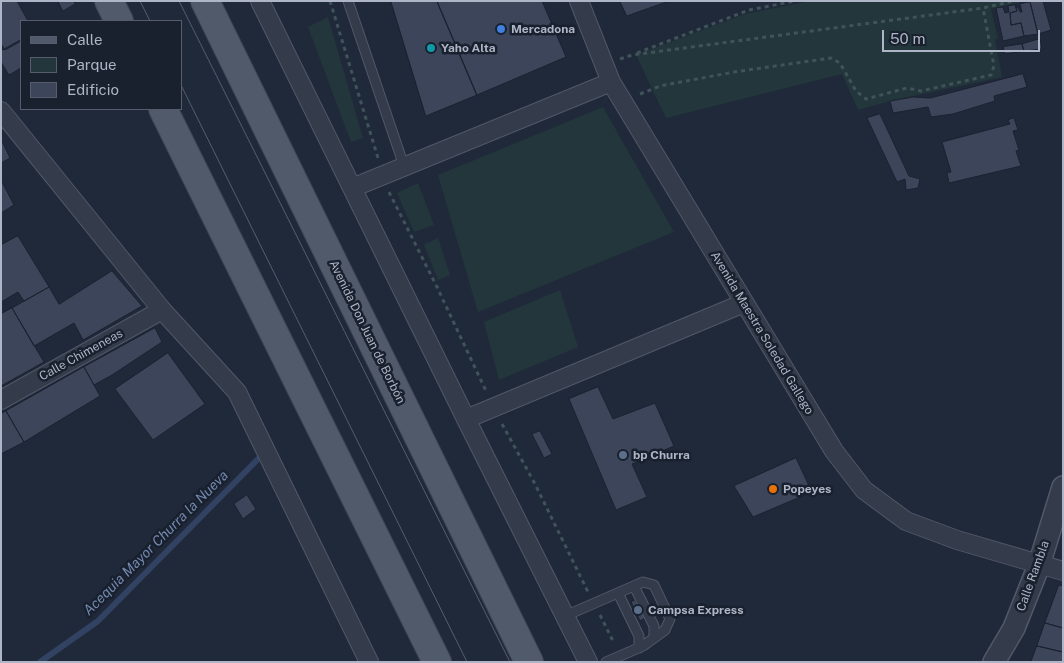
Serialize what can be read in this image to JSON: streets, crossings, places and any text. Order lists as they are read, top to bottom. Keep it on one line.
{"streets":{"main road":["Avenida Don Juan de Borbón"],"street":["Avenida Maestra Soledad Gallego","Calle Chimeneas","Calle Rambla"]},"crossings":[["Avenida Maestra Soledad Gallego","Calle Rambla"]],"water":["Acequia Mayor Churra la Nueva"],"places":["Mercadona","Yaho Alta","bp Churra","Popeyes","Campsa Express"],"legend":["Calle","Parque","Edificio"],"scale_bar":"50 m"}
